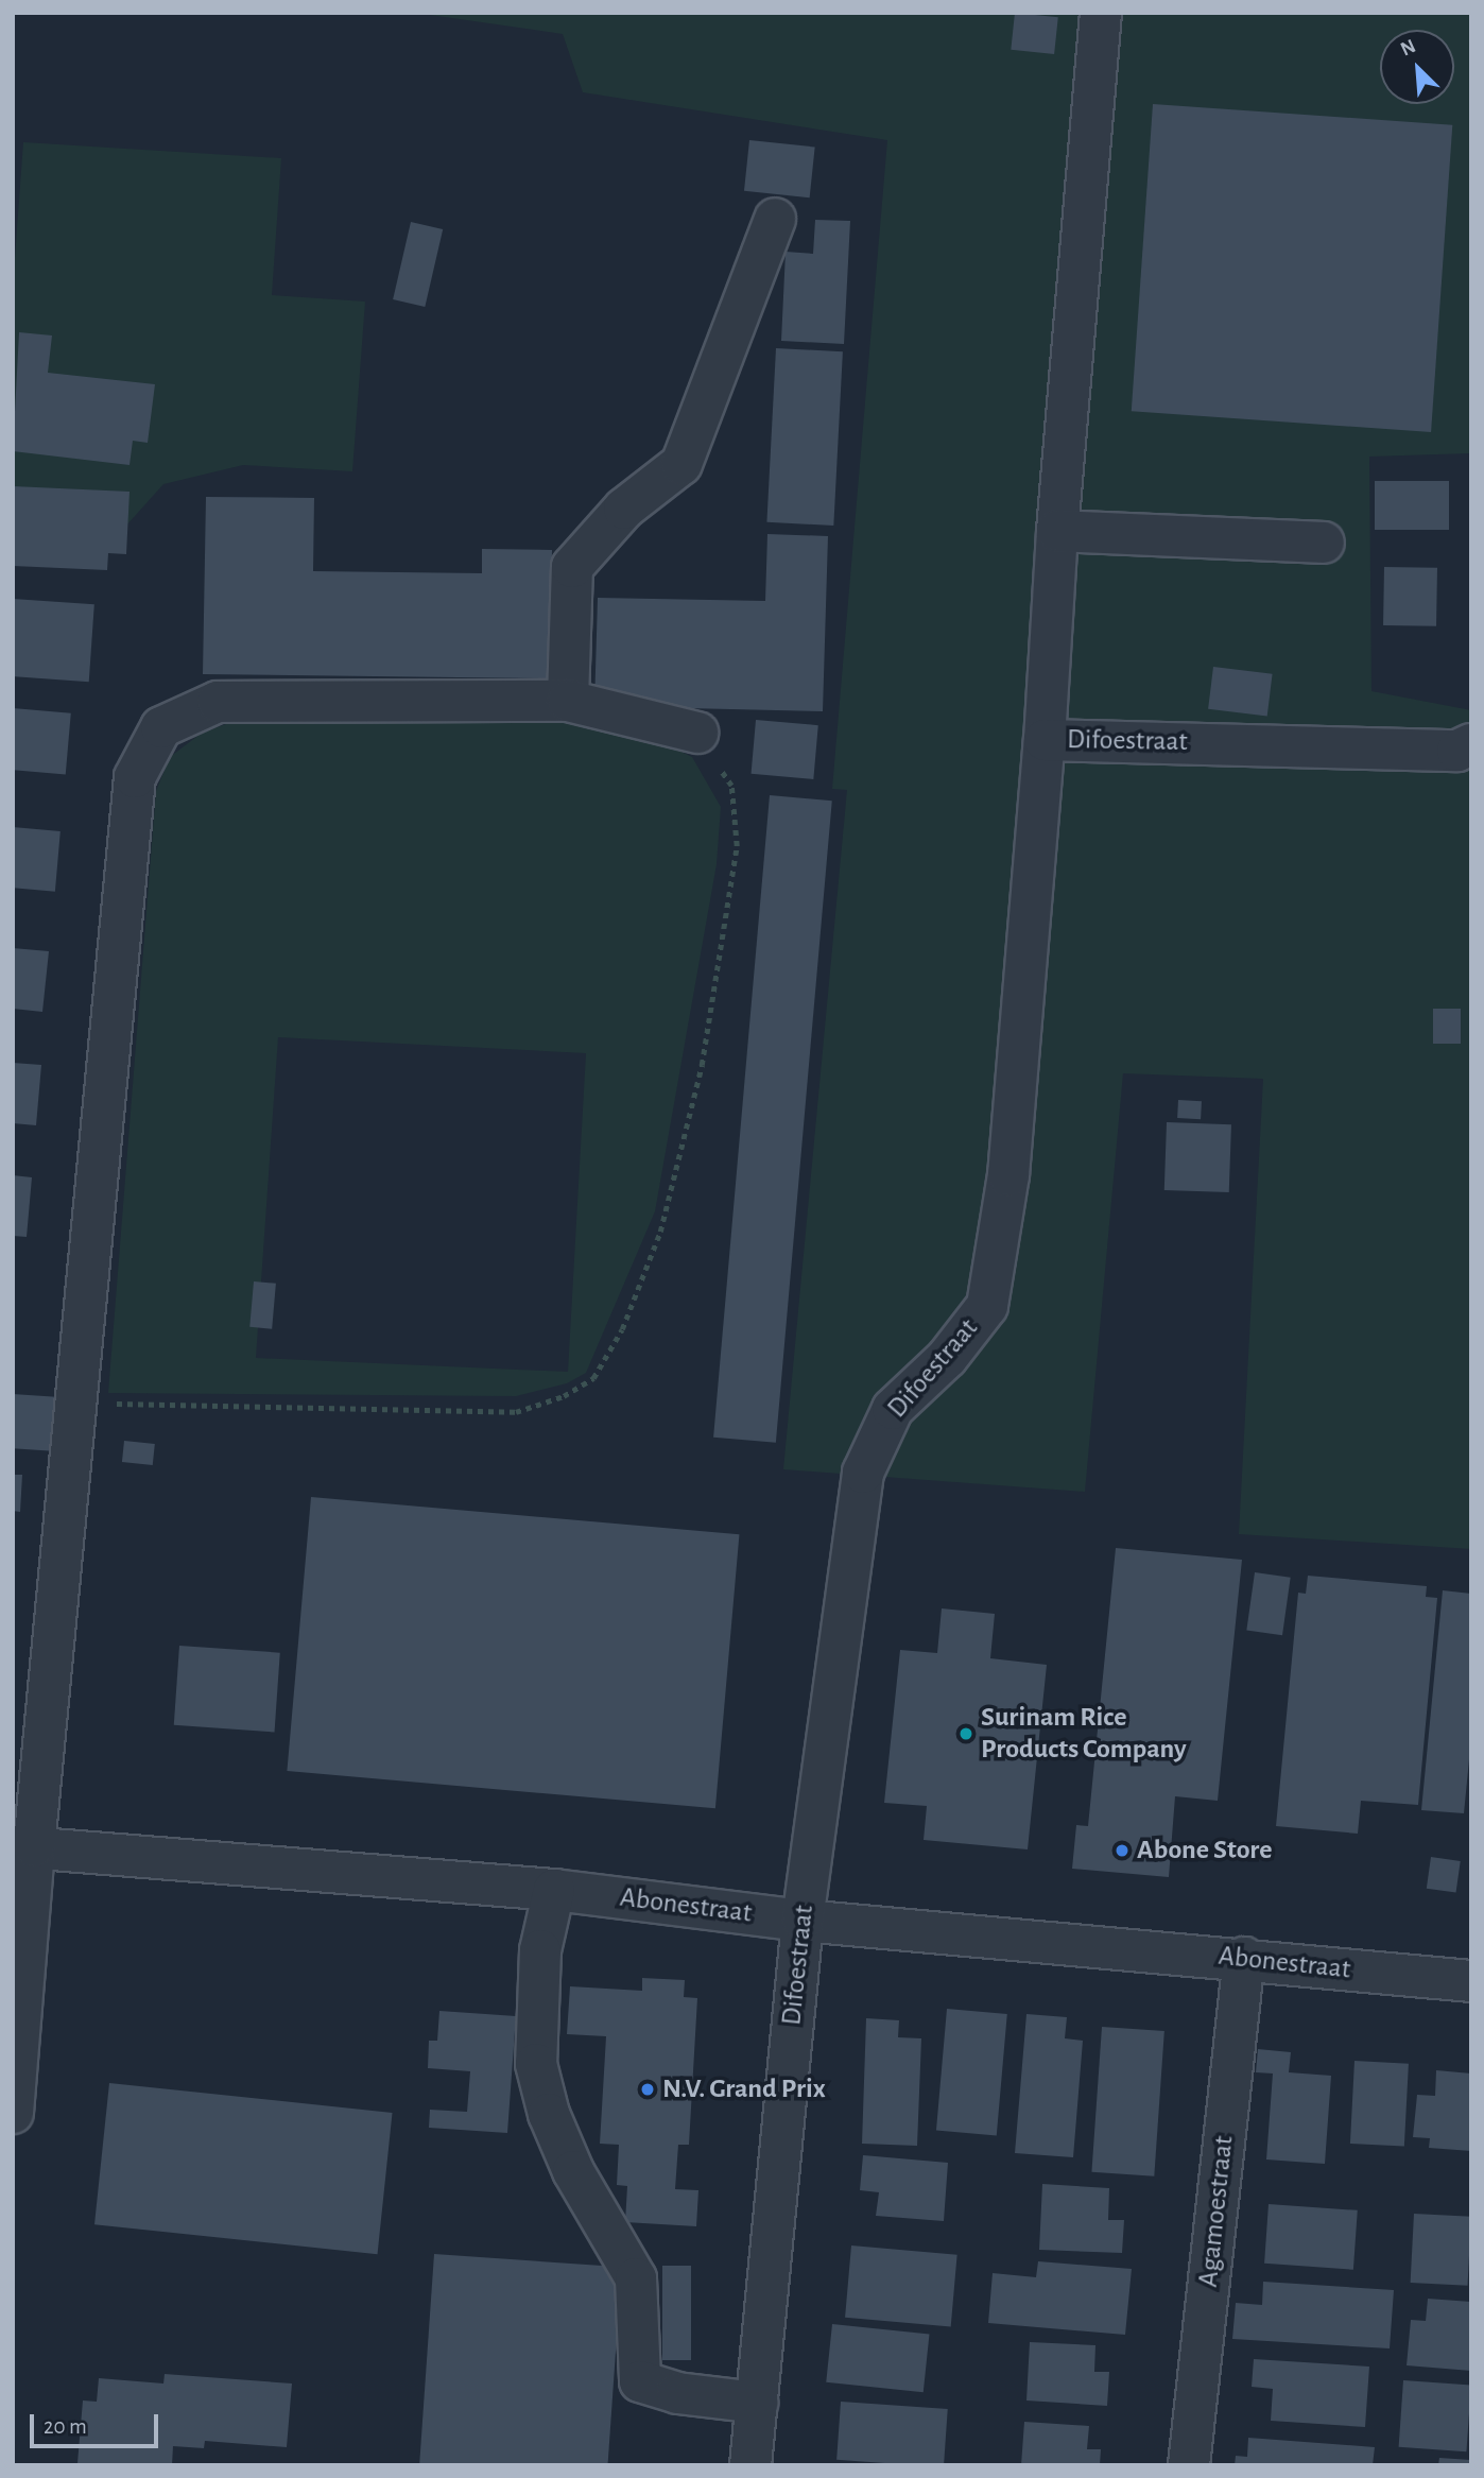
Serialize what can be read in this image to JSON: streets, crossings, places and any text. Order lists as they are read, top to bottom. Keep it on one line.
{"streets":{"street":["Difoestraat","Abonestraat","Agamoestraat"]},"crossings":[["Difoestraat","Abonestraat"],["Abonestraat","Agamoestraat"]],"places":["Surinam Rice Products Company","Abone Store","N.V. Grand Prix"],"scale_bar":"20 m","north":"top left"}
